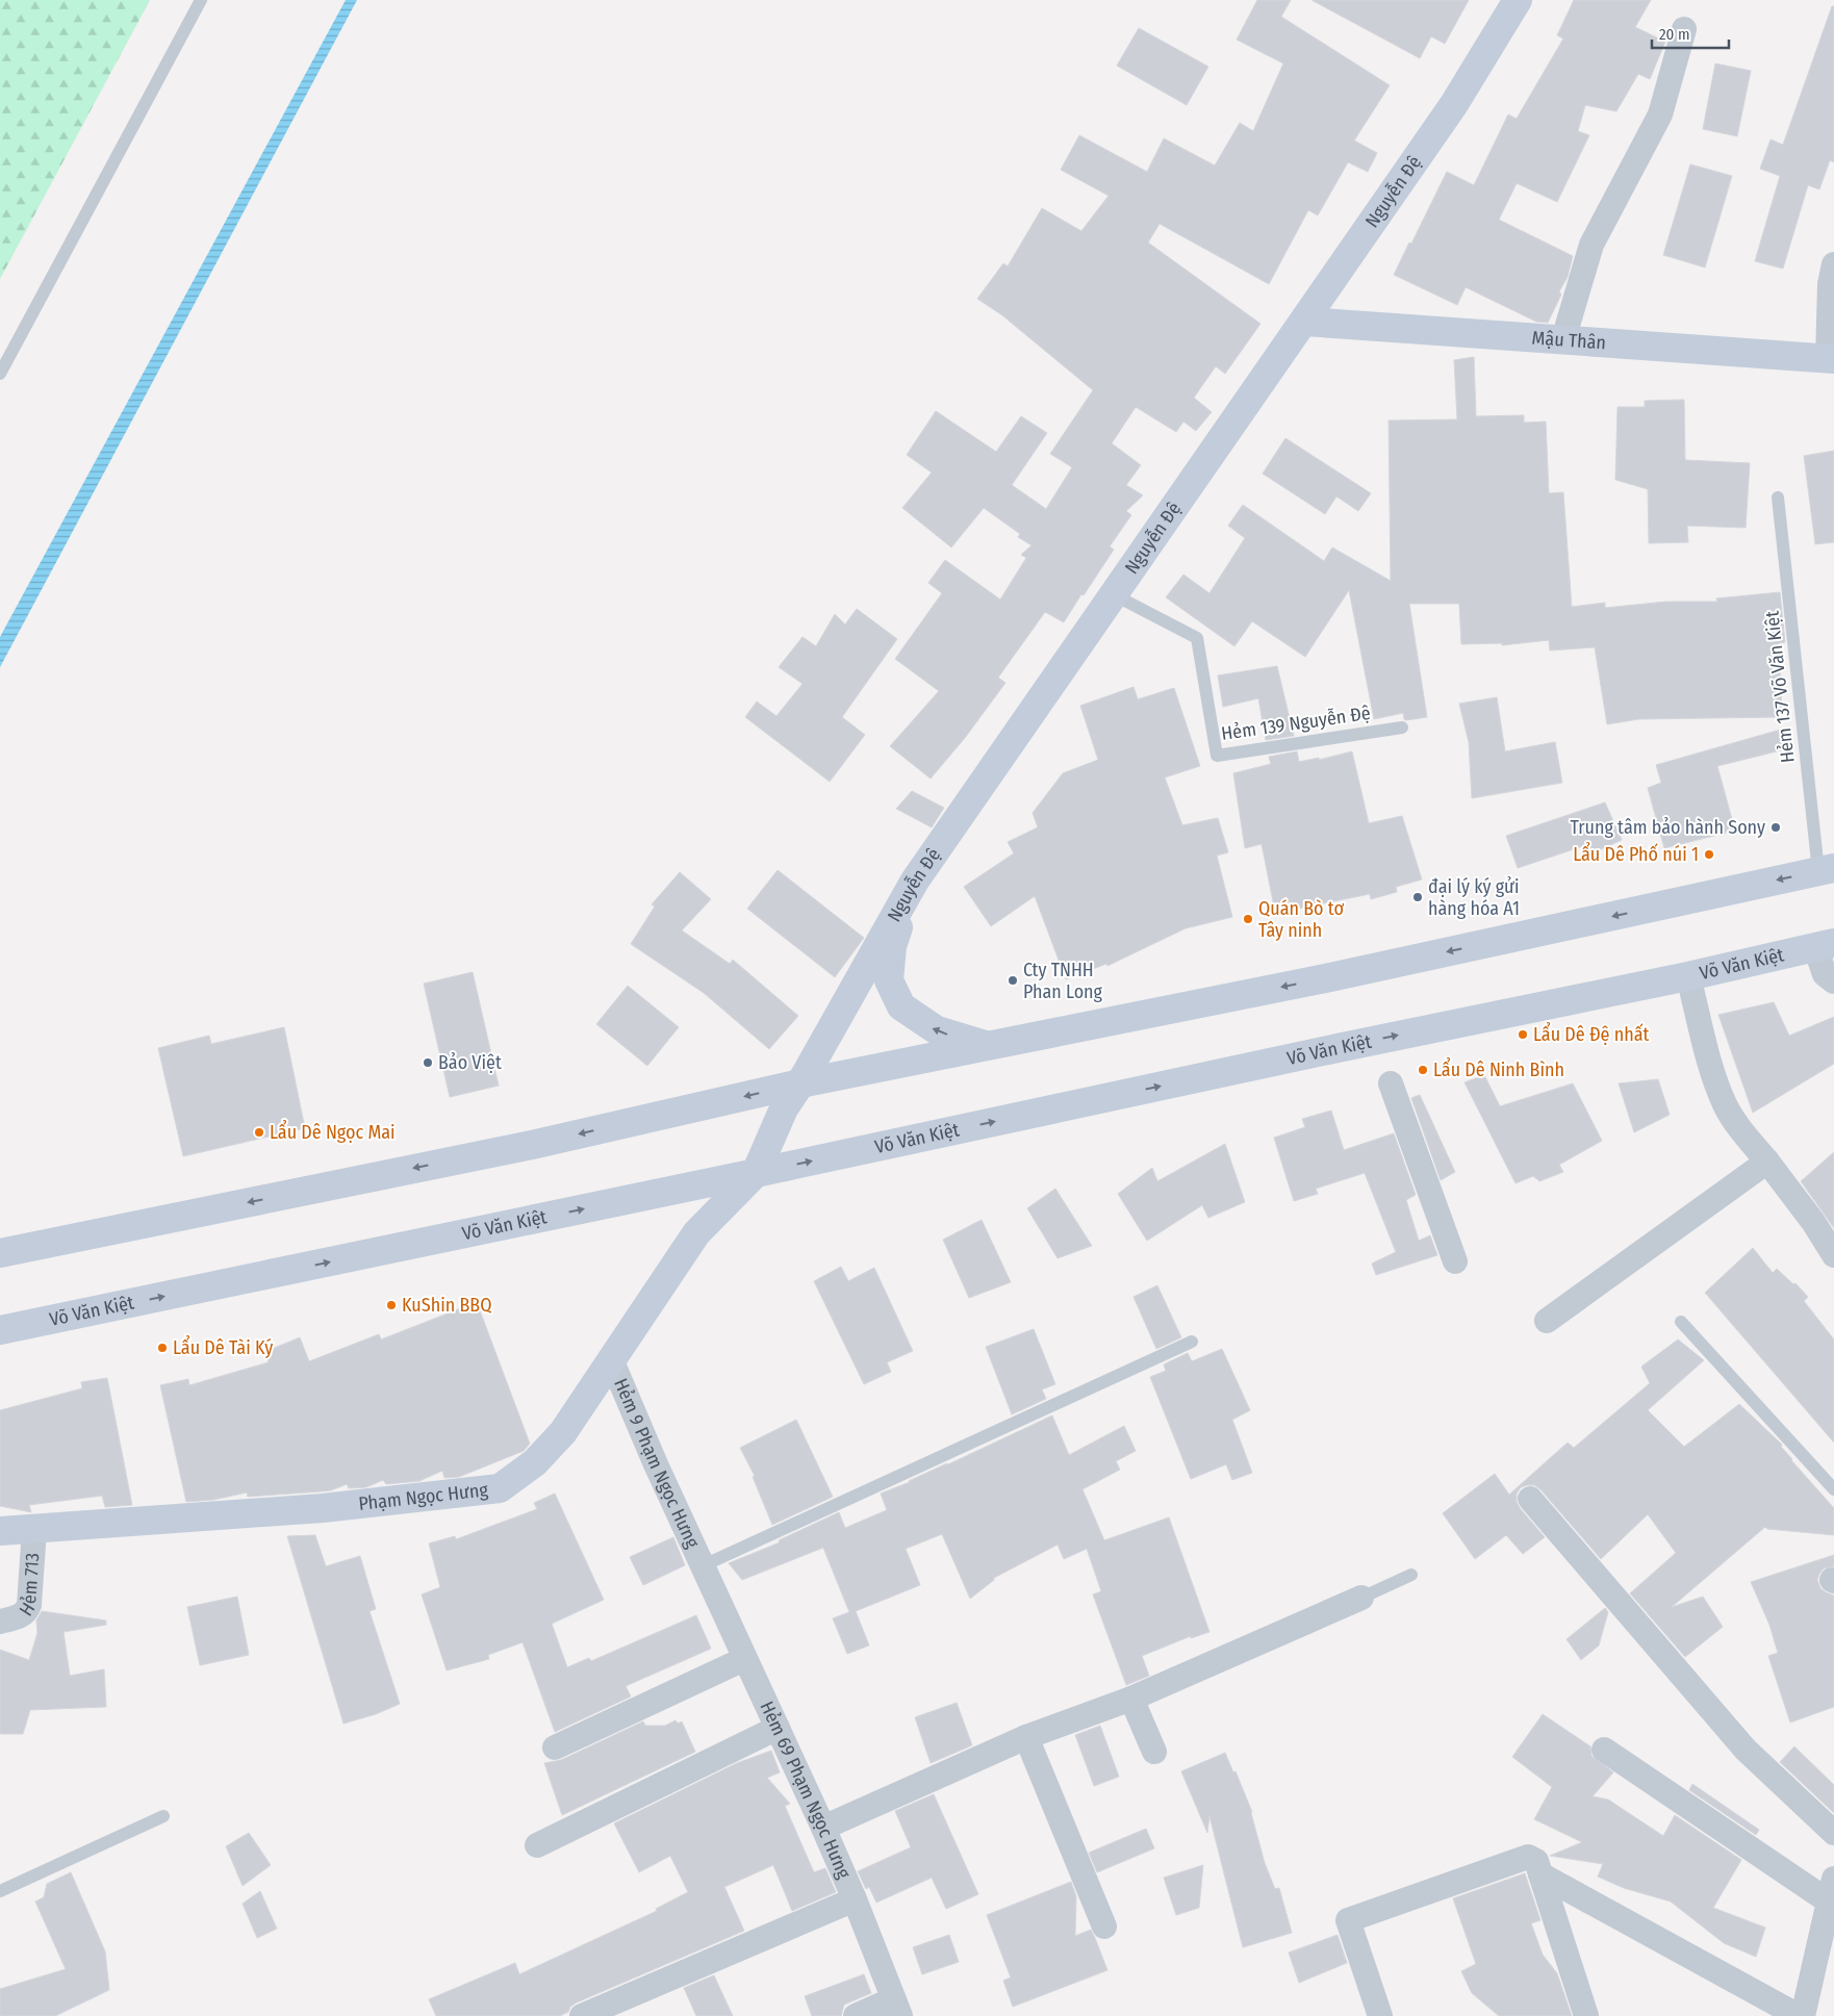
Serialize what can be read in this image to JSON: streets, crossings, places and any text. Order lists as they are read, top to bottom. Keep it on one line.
{"streets":{"main road":["Nguyễn Đệ","Mậu Thân","Võ Văn Kiệt","Phạm Ngọc Hưng"],"street":["Hẻm 9 Phạm Ngọc Hưng","Hẻm 713","Hẻm 69 Phạm Ngọc Hưng"],"lane":["Hẻm 137 Võ Văn Kiệt","Hẻm 139 Nguyễn Đệ"]},"crossings":[["Nguyễn Đệ","Mậu Thân"],["Nguyễn Đệ","Hẻm 139 Nguyễn Đệ"],["Nguyễn Đệ","Võ Văn Kiệt"],["Nguyễn Đệ","Phạm Ngọc Hưng"],["Võ Văn Kiệt","Phạm Ngọc Hưng"],["Hẻm 9 Phạm Ngọc Hưng","Phạm Ngọc Hưng"],["Hẻm 9 Phạm Ngọc Hưng","Hẻm 69 Phạm Ngọc Hưng"],["Phạm Ngọc Hưng","Hẻm 713"]],"places":["Trung tâm bảo hành Sony","Lẩu Dê Phố núi 1","đại lý ký gửi hàng hóa A1","Quán Bò tơ Tây ninh","Cty TNHH Phan Long","Lẩu Dê Đệ nhất","Bảo Việt","Lẩu Dê Ninh Bình","Lẩu Dê Ngọc Mai","KuShin BBQ","Lẩu Dê Tài Ký"],"scale_bar":"20 m"}
